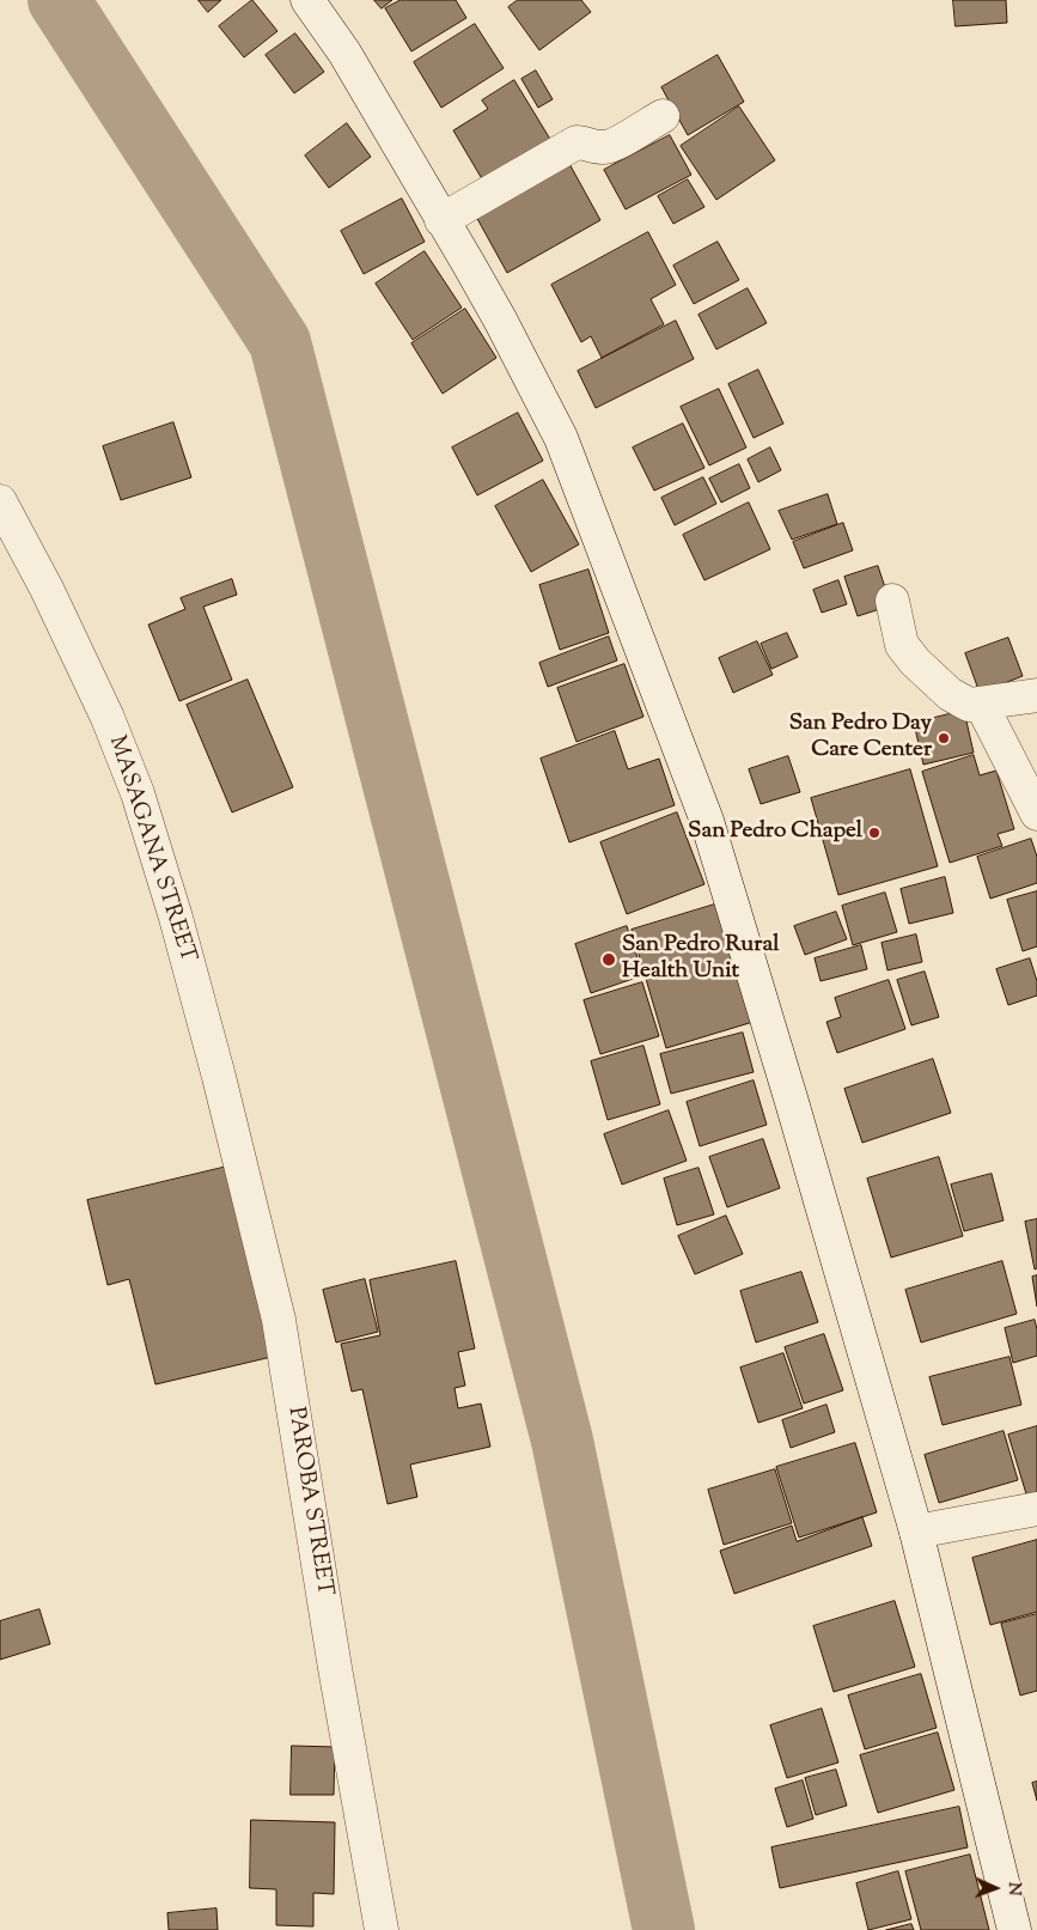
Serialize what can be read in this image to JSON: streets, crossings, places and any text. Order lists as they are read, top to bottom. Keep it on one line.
{"streets":{"street":["MASAGANA STREET","PAROBA STREET"]},"crossings":[["MASAGANA STREET","PAROBA STREET"]],"places":["San Pedro Day Care Center","San Pedro Chapel","San Pedro Rural Health Unit"],"north":"right"}
